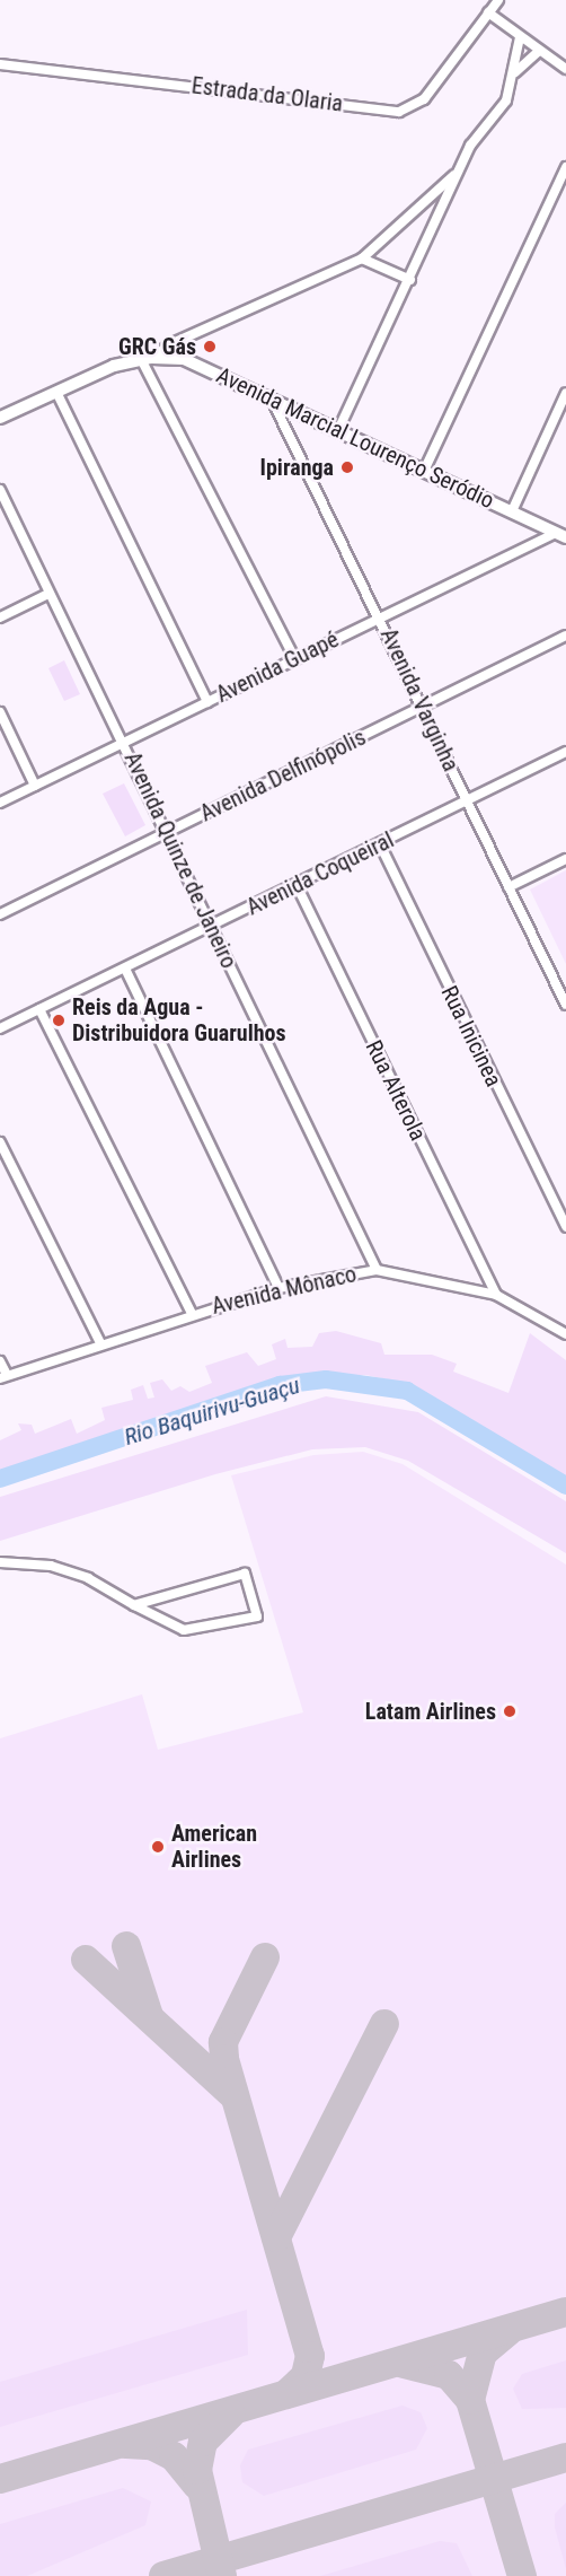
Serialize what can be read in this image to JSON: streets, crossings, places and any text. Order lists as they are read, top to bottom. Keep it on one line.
{"streets":{"main road":["Avenida Marcial Lourenço Seródio"],"street":["Estrada da Olaria","Avenida Guapé","Avenida Varginha","Avenida Delfinópolis","Avenida Quinze de Janeiro","Avenida Coqueiral","Rua Inicinea","Rua Alterola","Avenida Mônaco"]},"crossings":[["Avenida Marcial Lourenço Seródio","Avenida Guapé"],["Avenida Marcial Lourenço Seródio","Avenida Varginha"],["Avenida Guapé","Avenida Varginha"],["Avenida Guapé","Avenida Quinze de Janeiro"],["Avenida Varginha","Avenida Delfinópolis"],["Avenida Varginha","Avenida Coqueiral"],["Avenida Delfinópolis","Avenida Quinze de Janeiro"],["Avenida Quinze de Janeiro","Avenida Coqueiral"],["Avenida Quinze de Janeiro","Avenida Mônaco"],["Avenida Coqueiral","Rua Inicinea"],["Avenida Coqueiral","Rua Alterola"],["Rua Alterola","Avenida Mônaco"]],"water":["Rio Baquirivu-Guaçu"],"places":["GRC Gás","Ipiranga","Reis da Agua - Distribuidora Guarulhos","Latam Airlines","American Airlines"]}
